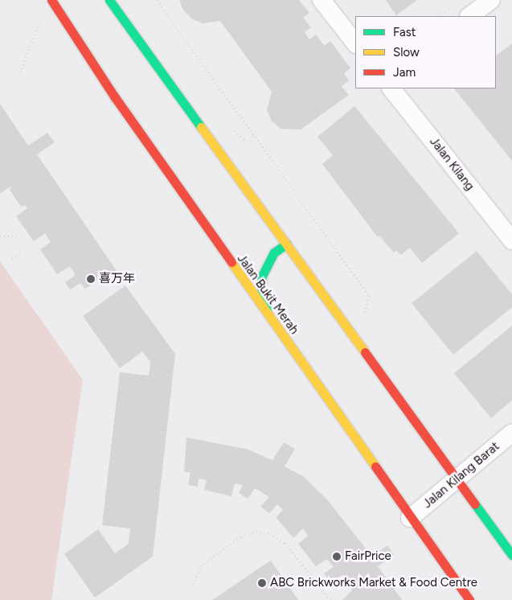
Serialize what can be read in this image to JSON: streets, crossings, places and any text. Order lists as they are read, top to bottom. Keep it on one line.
{"streets":{"main road":["Jalan Bukit Merah"],"street":["Jalan Kilang","Jalan Kilang Barat"]},"crossings":[["Jalan Bukit Merah","Jalan Kilang Barat"]],"places":["喜万年","FairPrice","ABC Brickworks Market & Food Centre"],"legend":["Fast","Slow","Jam"]}
